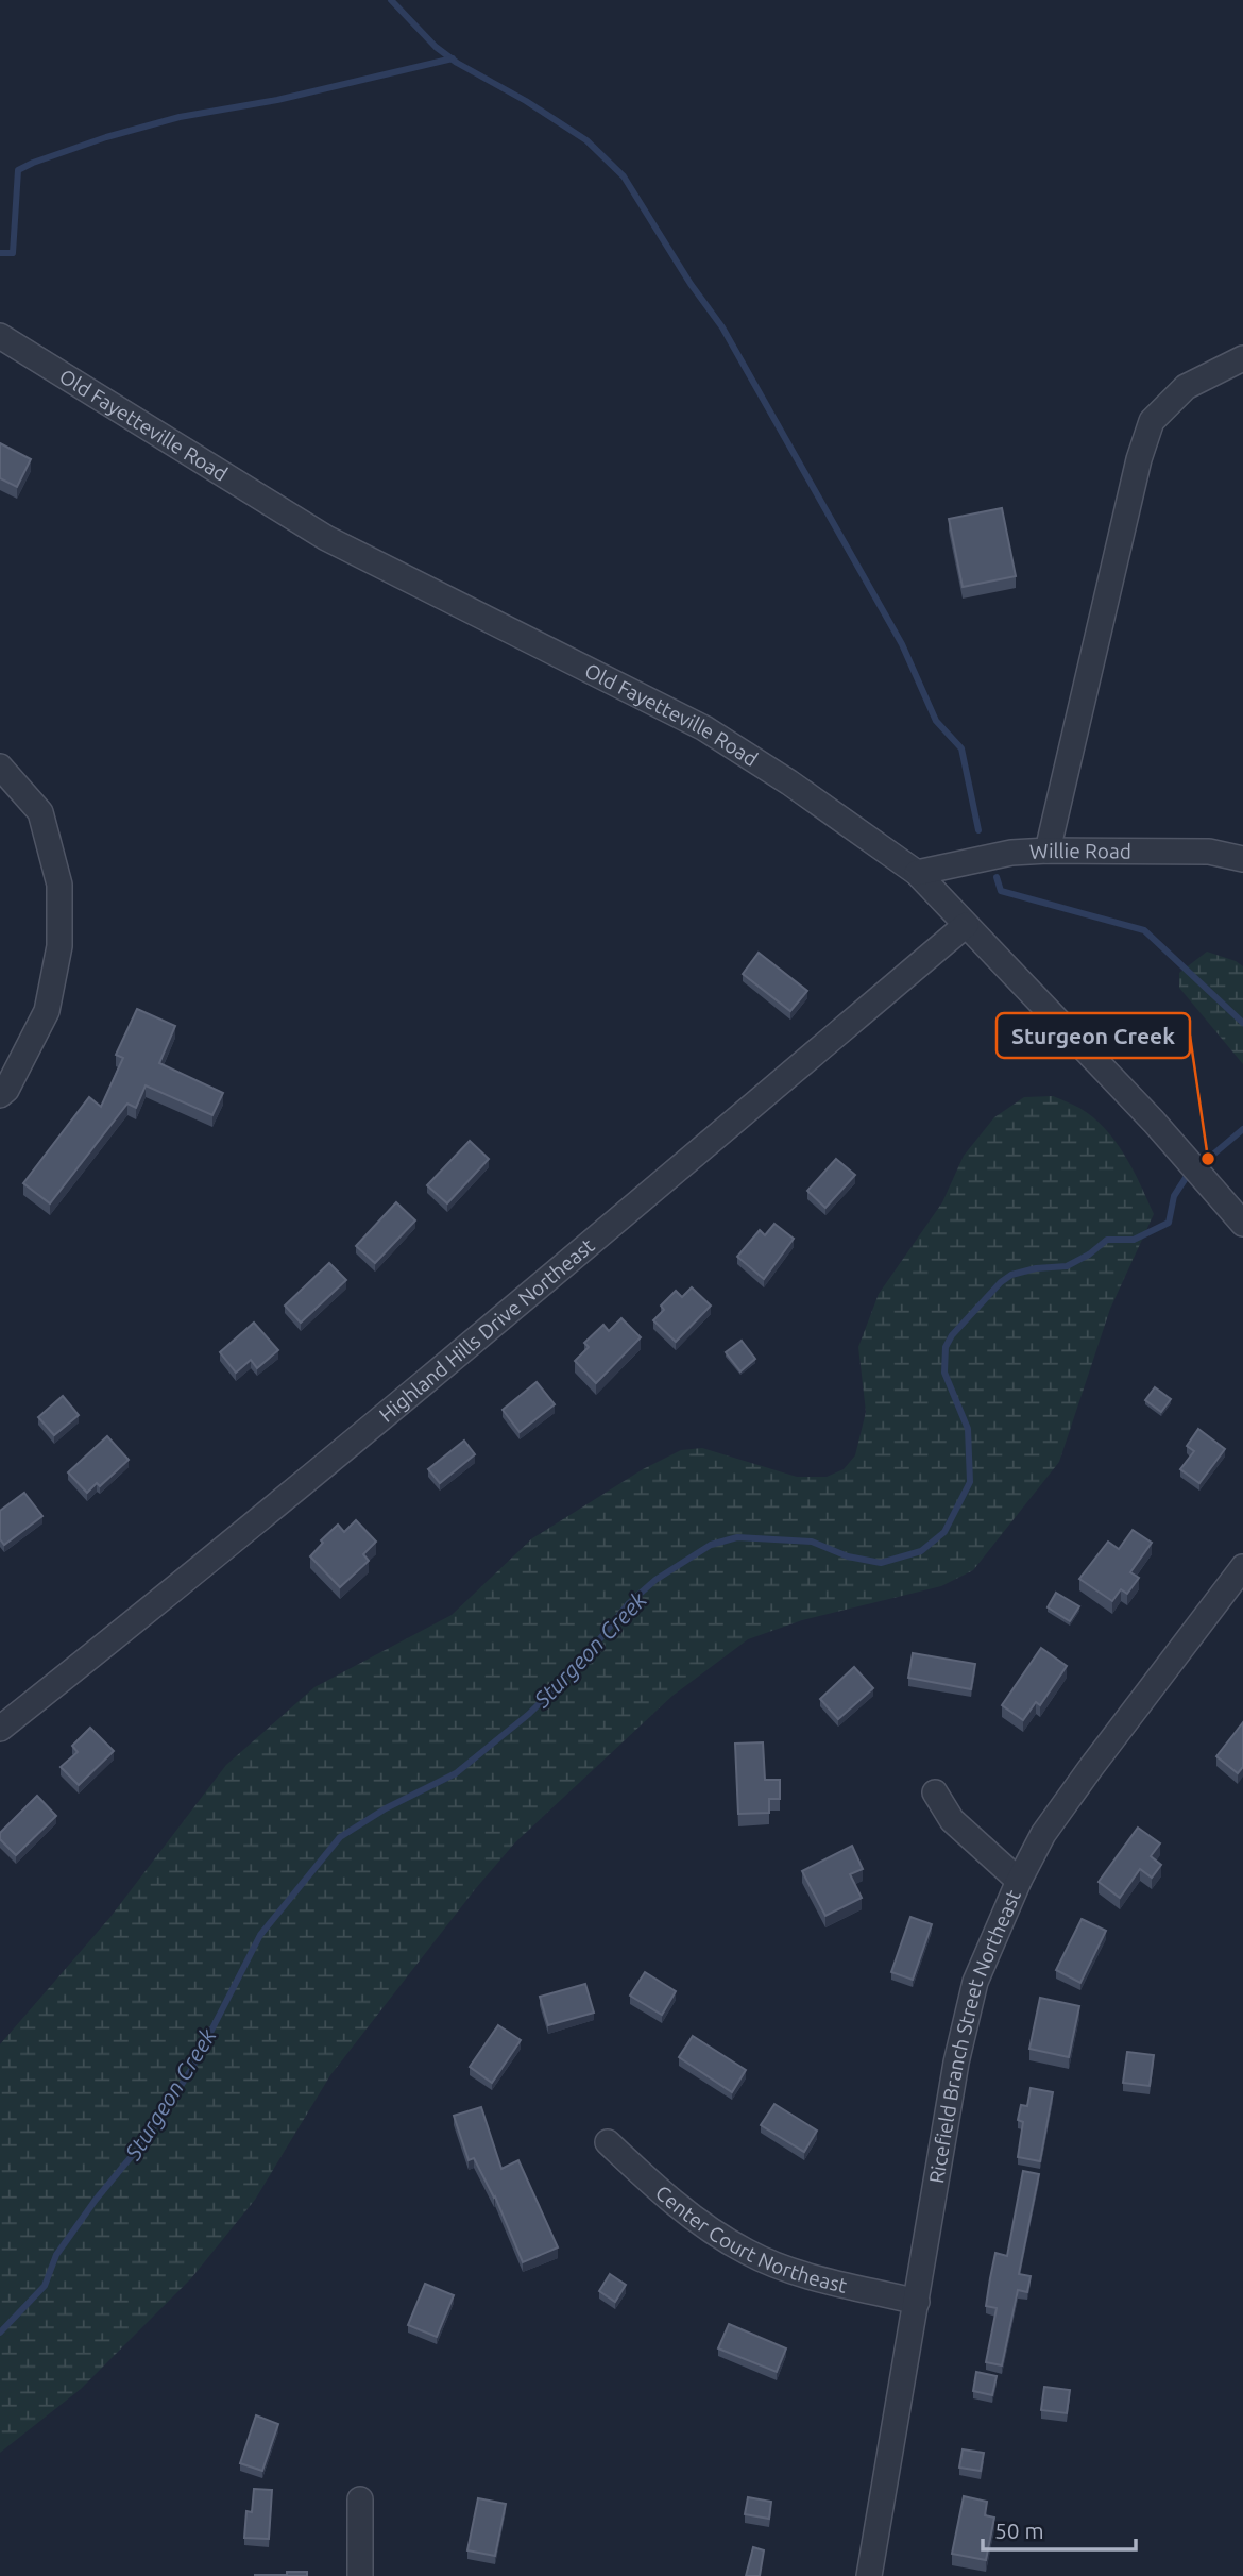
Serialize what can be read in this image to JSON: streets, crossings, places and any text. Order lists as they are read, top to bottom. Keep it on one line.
{"streets":{"street":["Old Fayetteville Road","Willie Road","Highland Hills Drive Northeast","Ricefield Branch Street Northeast","Center Court Northeast"]},"crossings":[["Old Fayetteville Road","Willie Road"],["Old Fayetteville Road","Highland Hills Drive Northeast"],["Ricefield Branch Street Northeast","Center Court Northeast"]],"water":["Sturgeon Creek"],"places":["Sturgeon Creek"],"scale_bar":"50 m"}
